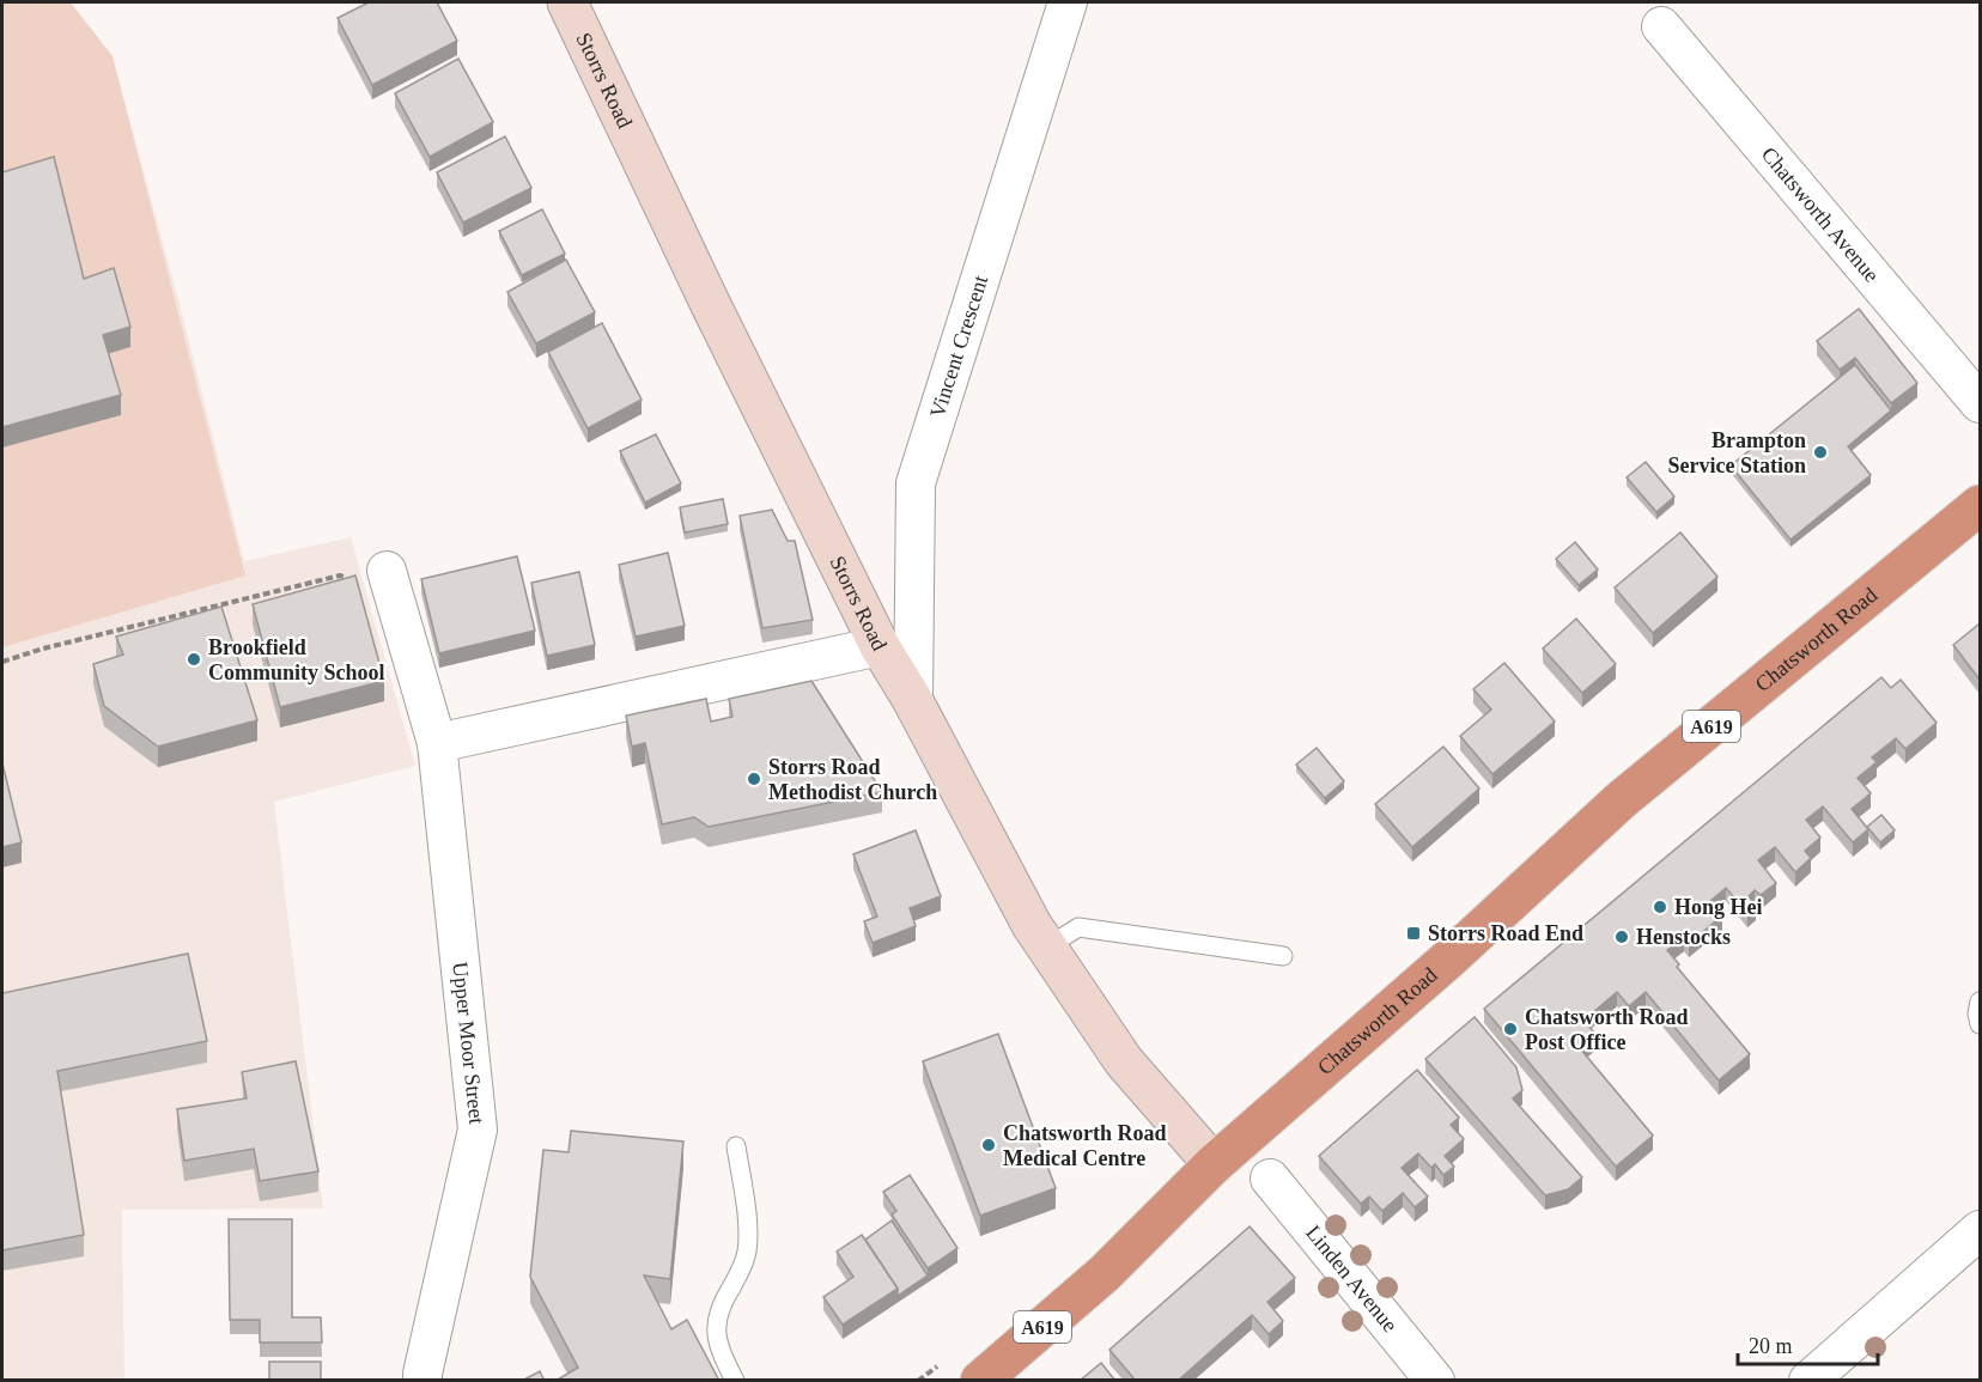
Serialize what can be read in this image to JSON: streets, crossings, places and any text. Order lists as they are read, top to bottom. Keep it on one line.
{"streets":{"highway":["Chatsworth Road","A619"],"main road":["Storrs Road"],"street":["Chatsworth Avenue","Vincent Crescent","Upper Moor Street","Linden Avenue"]},"crossings":[["Storrs Road","Vincent Crescent"],["Storrs Road","Chatsworth Road"]],"places":{"other":["Brampton Service Station","Brookfield Community School","Storrs Road Methodist Church","Hong Hei","Henstocks","Chatsworth Road Post Office","Chatsworth Road Medical Centre"],"transit":["Storrs Road End"]},"scale_bar":"20 m"}
